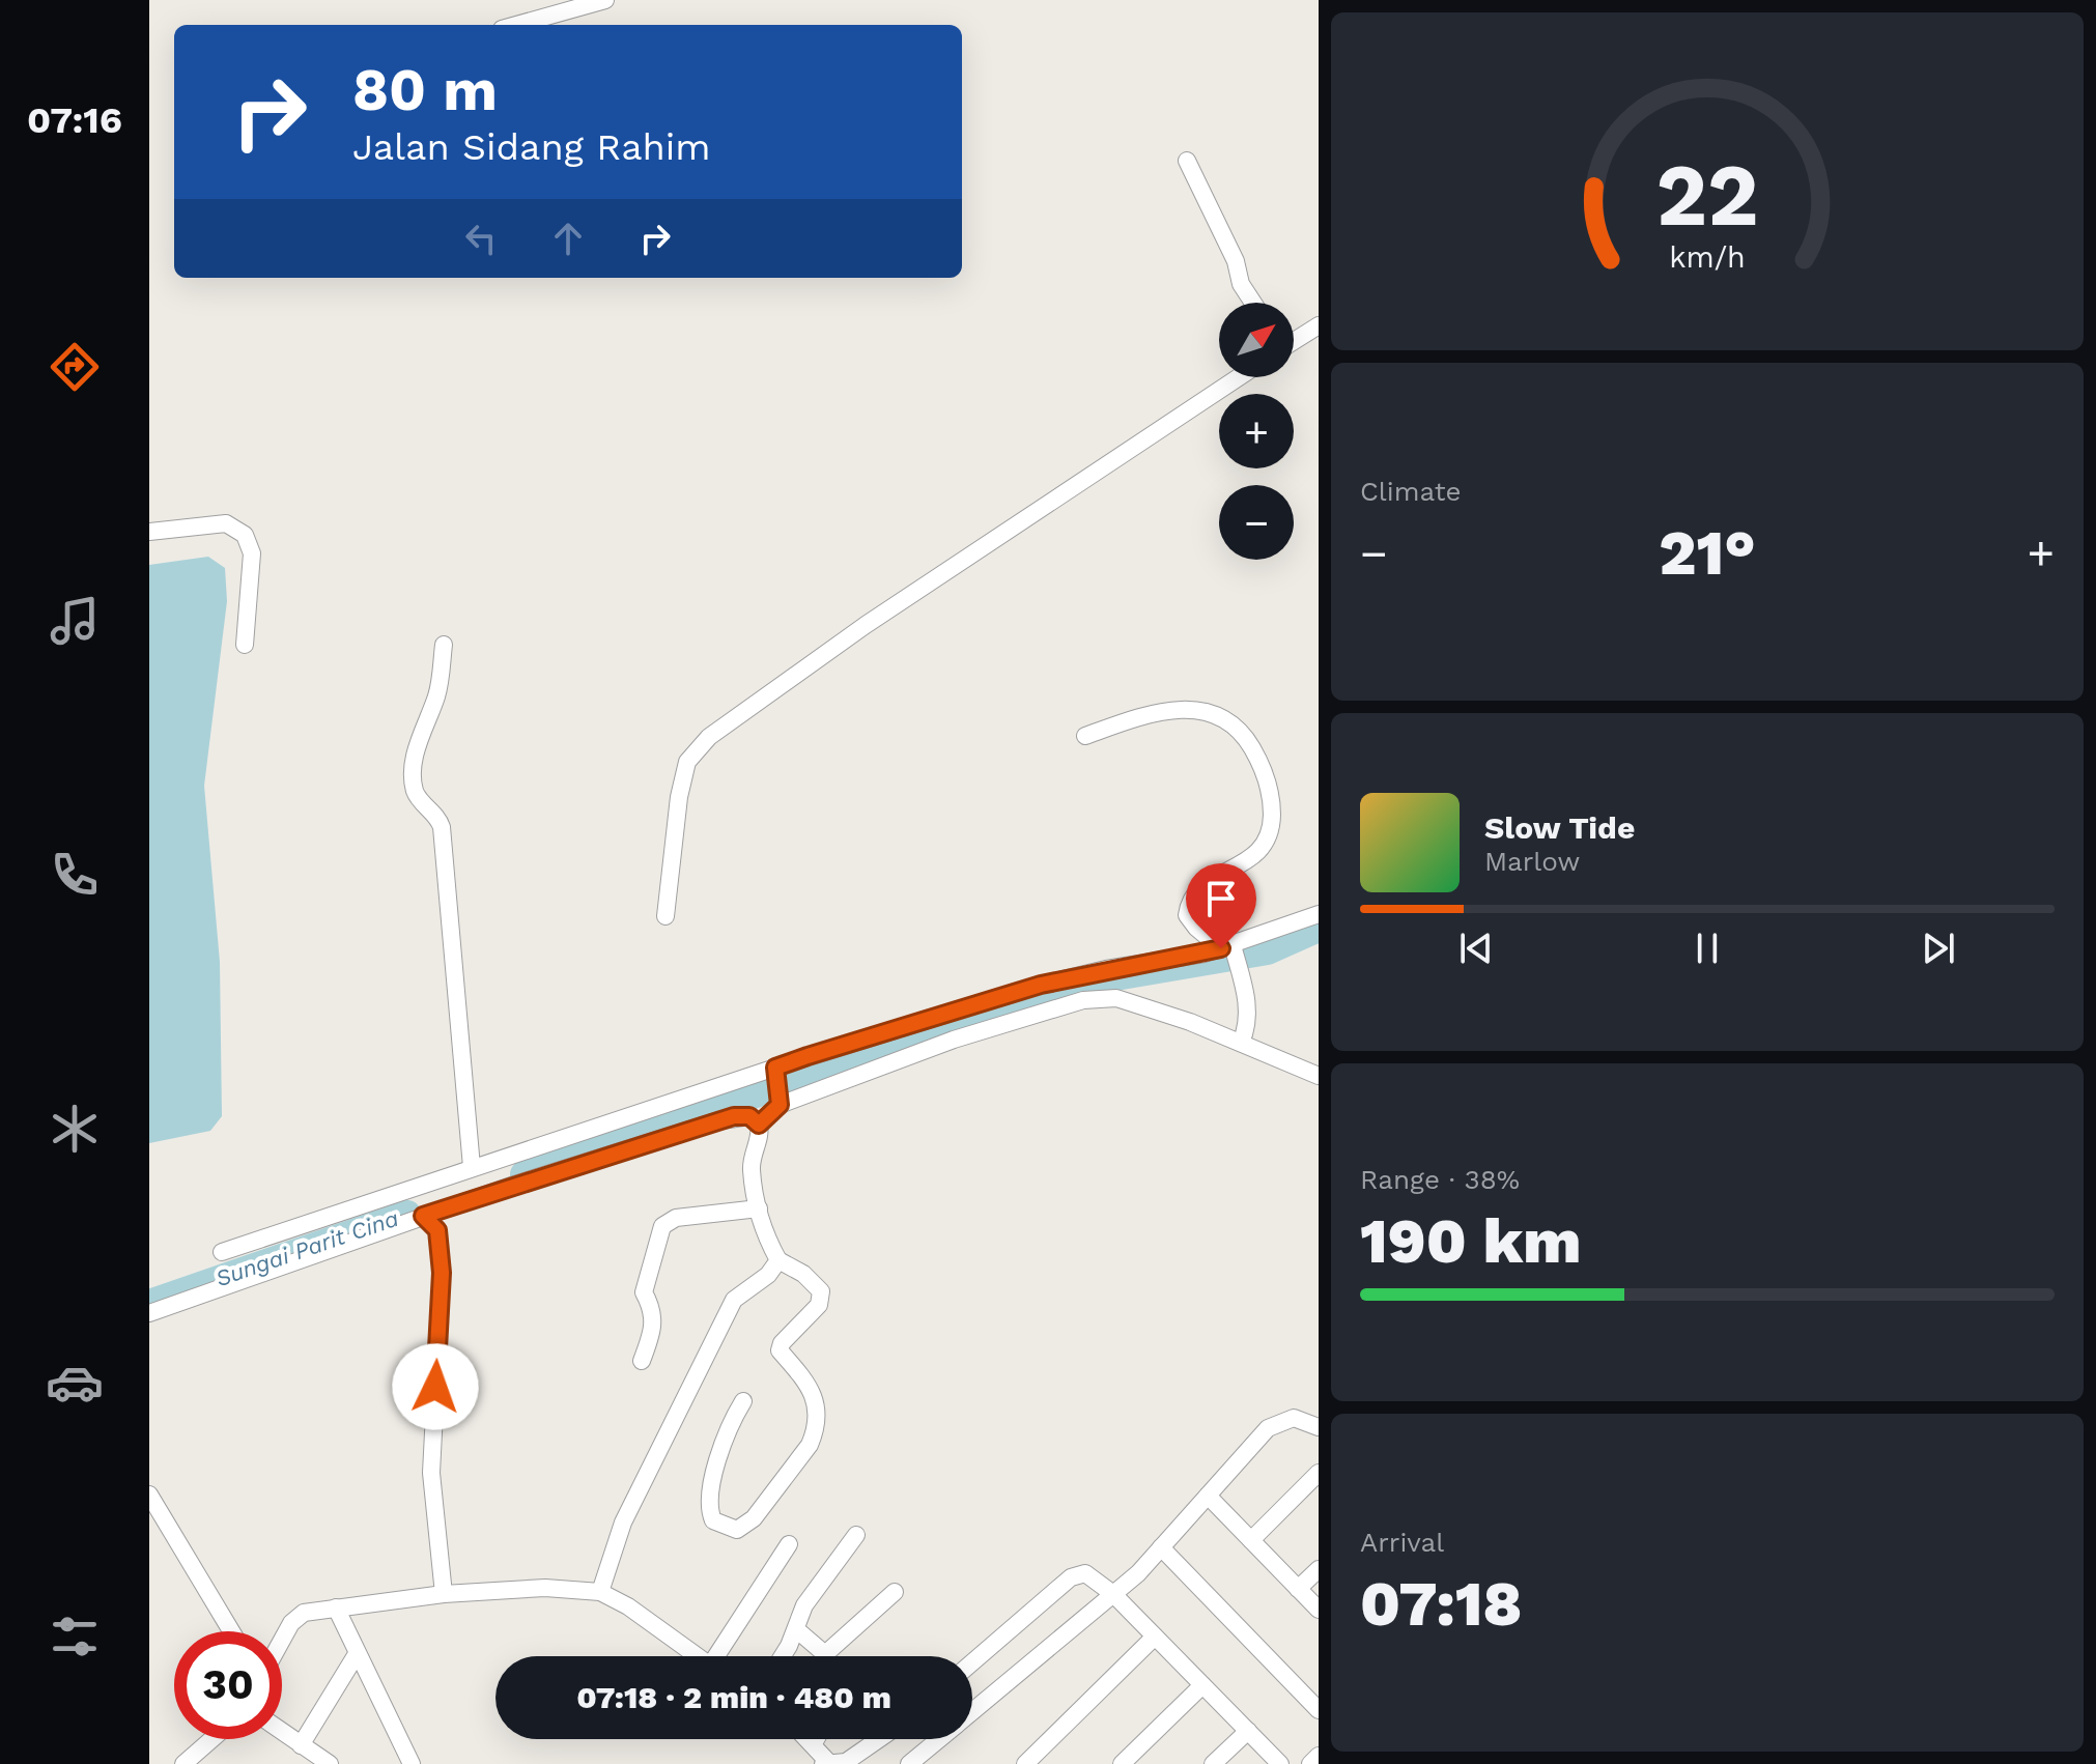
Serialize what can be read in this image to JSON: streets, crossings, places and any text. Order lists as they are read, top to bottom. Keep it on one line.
{"water":["Sungai Parit Cina"],"north":"top right","page":{"tabs":"07:16","turn":["80 m","Jalan Sidang Rahim"],"map_buttons":["+","−"],"tile":["Climate",["Range · 38%","190 km"],["Arrival","07:18"]],"heat":["−","21°","+"],"song":["Slow Tide","Marlow"],"limit":"30","trip":"07:18 · 2 min · 480 m","gauge":["22","km/h"]}}
